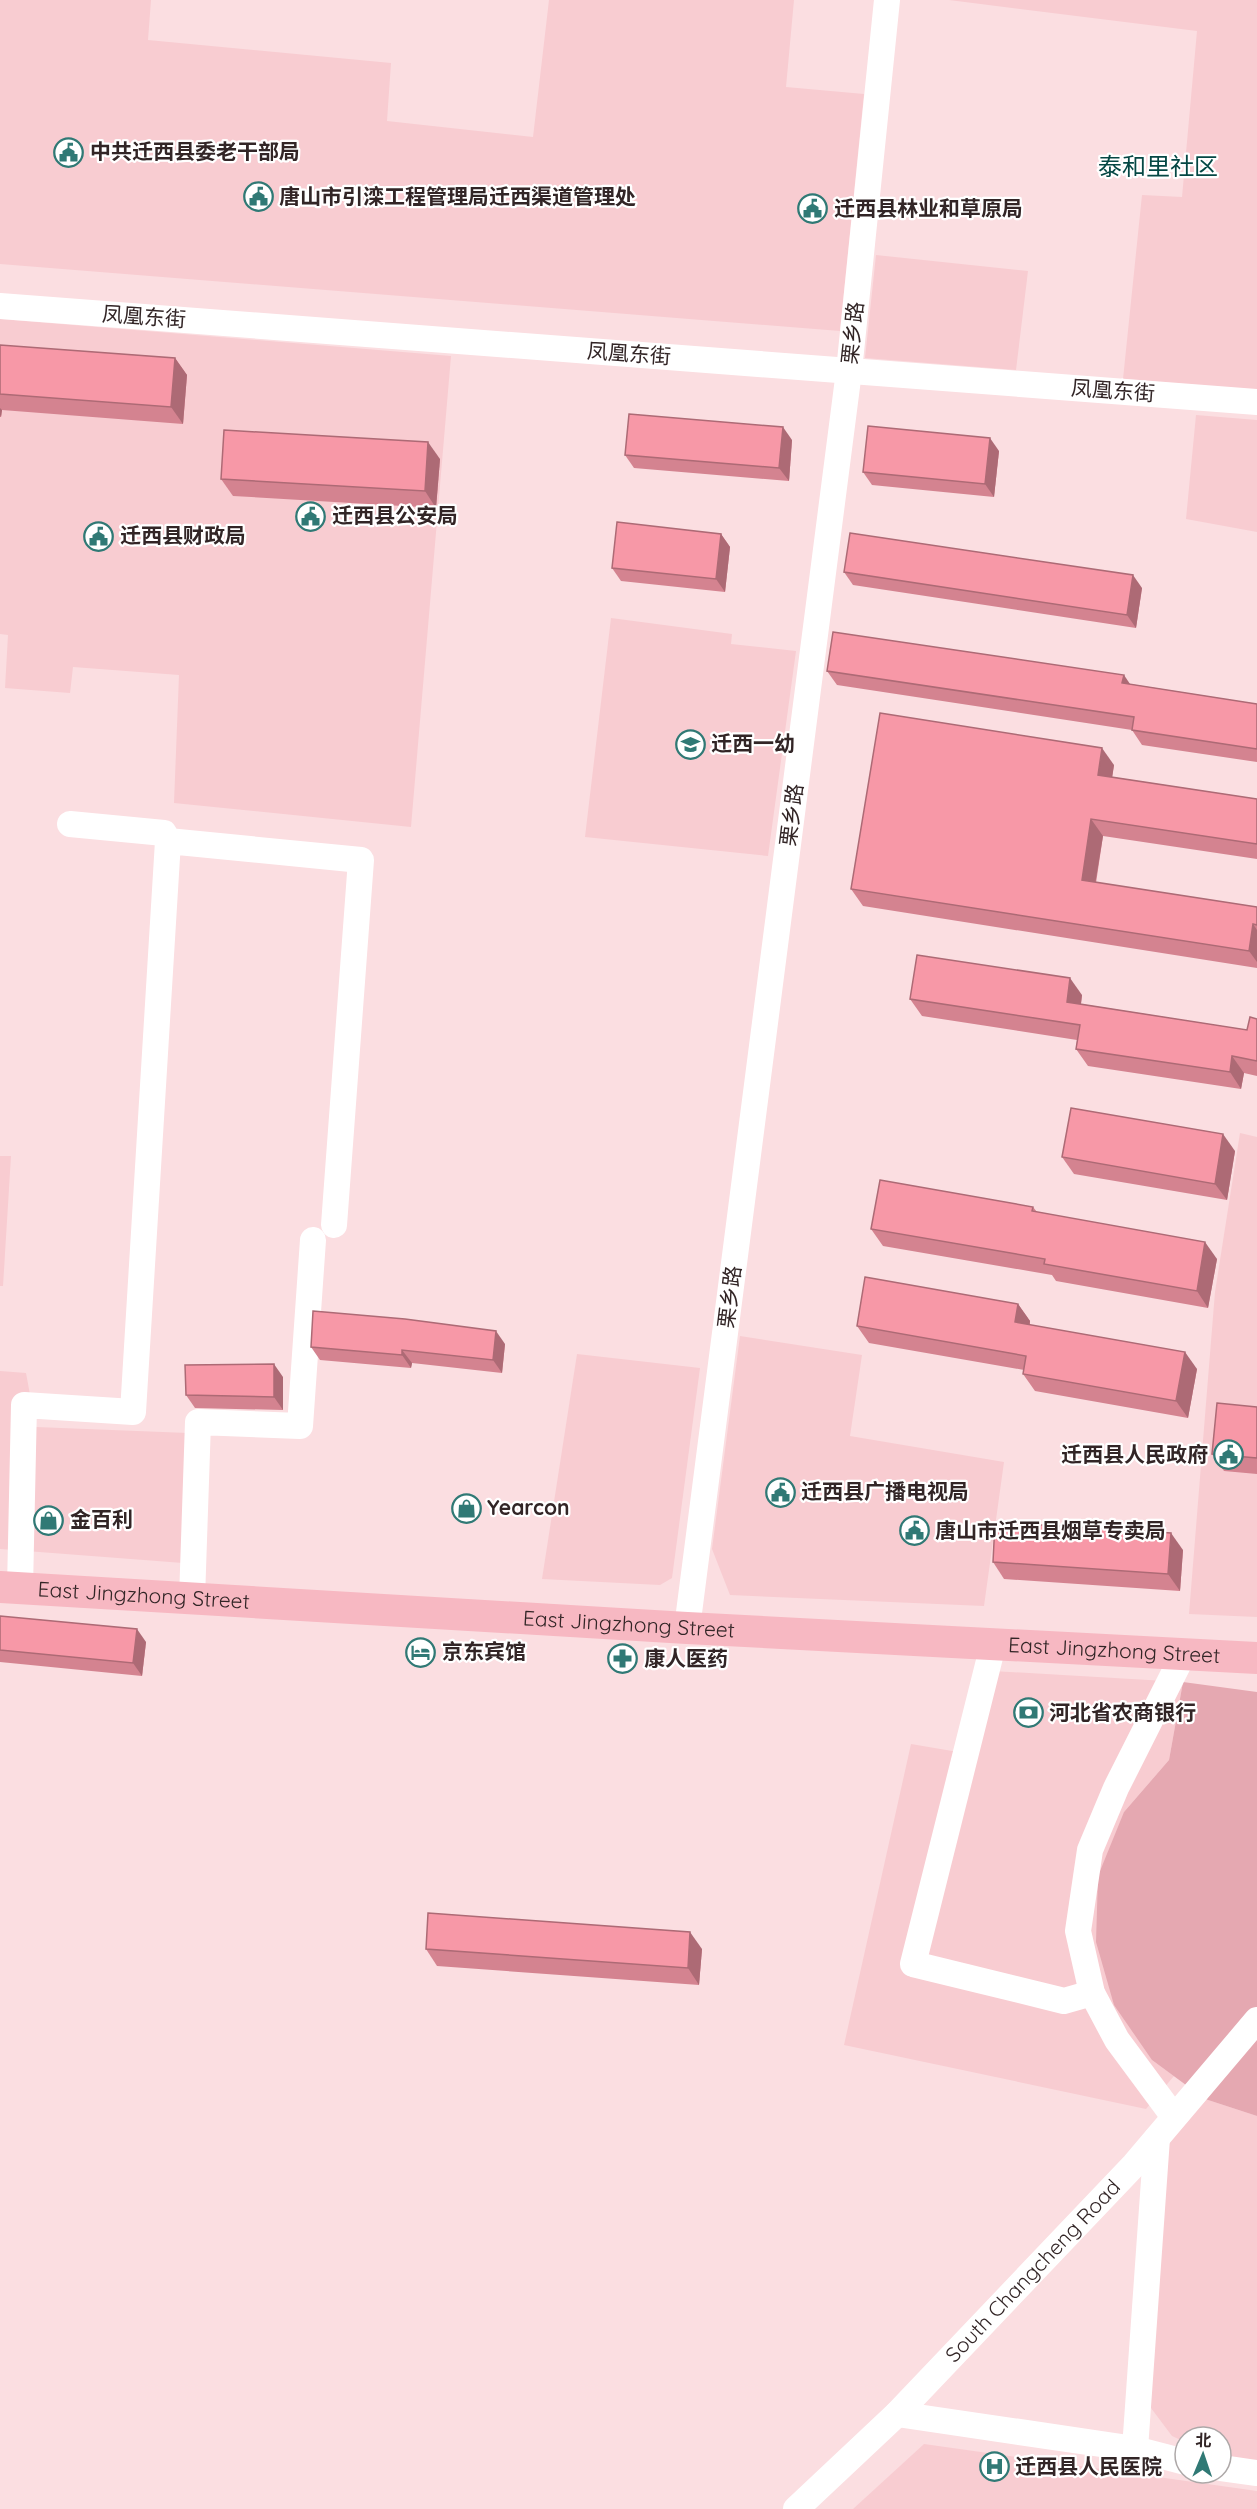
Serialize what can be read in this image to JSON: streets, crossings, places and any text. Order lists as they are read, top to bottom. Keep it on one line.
{"streets":{"main road":["East Jingzhong Street"],"street":["凤凰东街","栗乡路","South Changcheng Road"]},"crossings":[["凤凰东街","栗乡路"],["栗乡路","East Jingzhong Street"]],"districts":["泰和里社区"],"places":{"public building":["中共迁西县委老干部局","唐山市引滦工程管理局迁西渠道管理处","迁西县林业和草原局","迁西县公安局","迁西县财政局","迁西县人民政府","迁西县广播电视局","唐山市迁西县烟草专卖局"],"school or university":["迁西一幼"],"shop":["Yearcon","金百利"],"hotel":["京东宾馆"],"pharmacy":["康人医药"],"bank":["河北省农商银行"],"hospital":["迁西县人民医院"]},"north":"top"}
